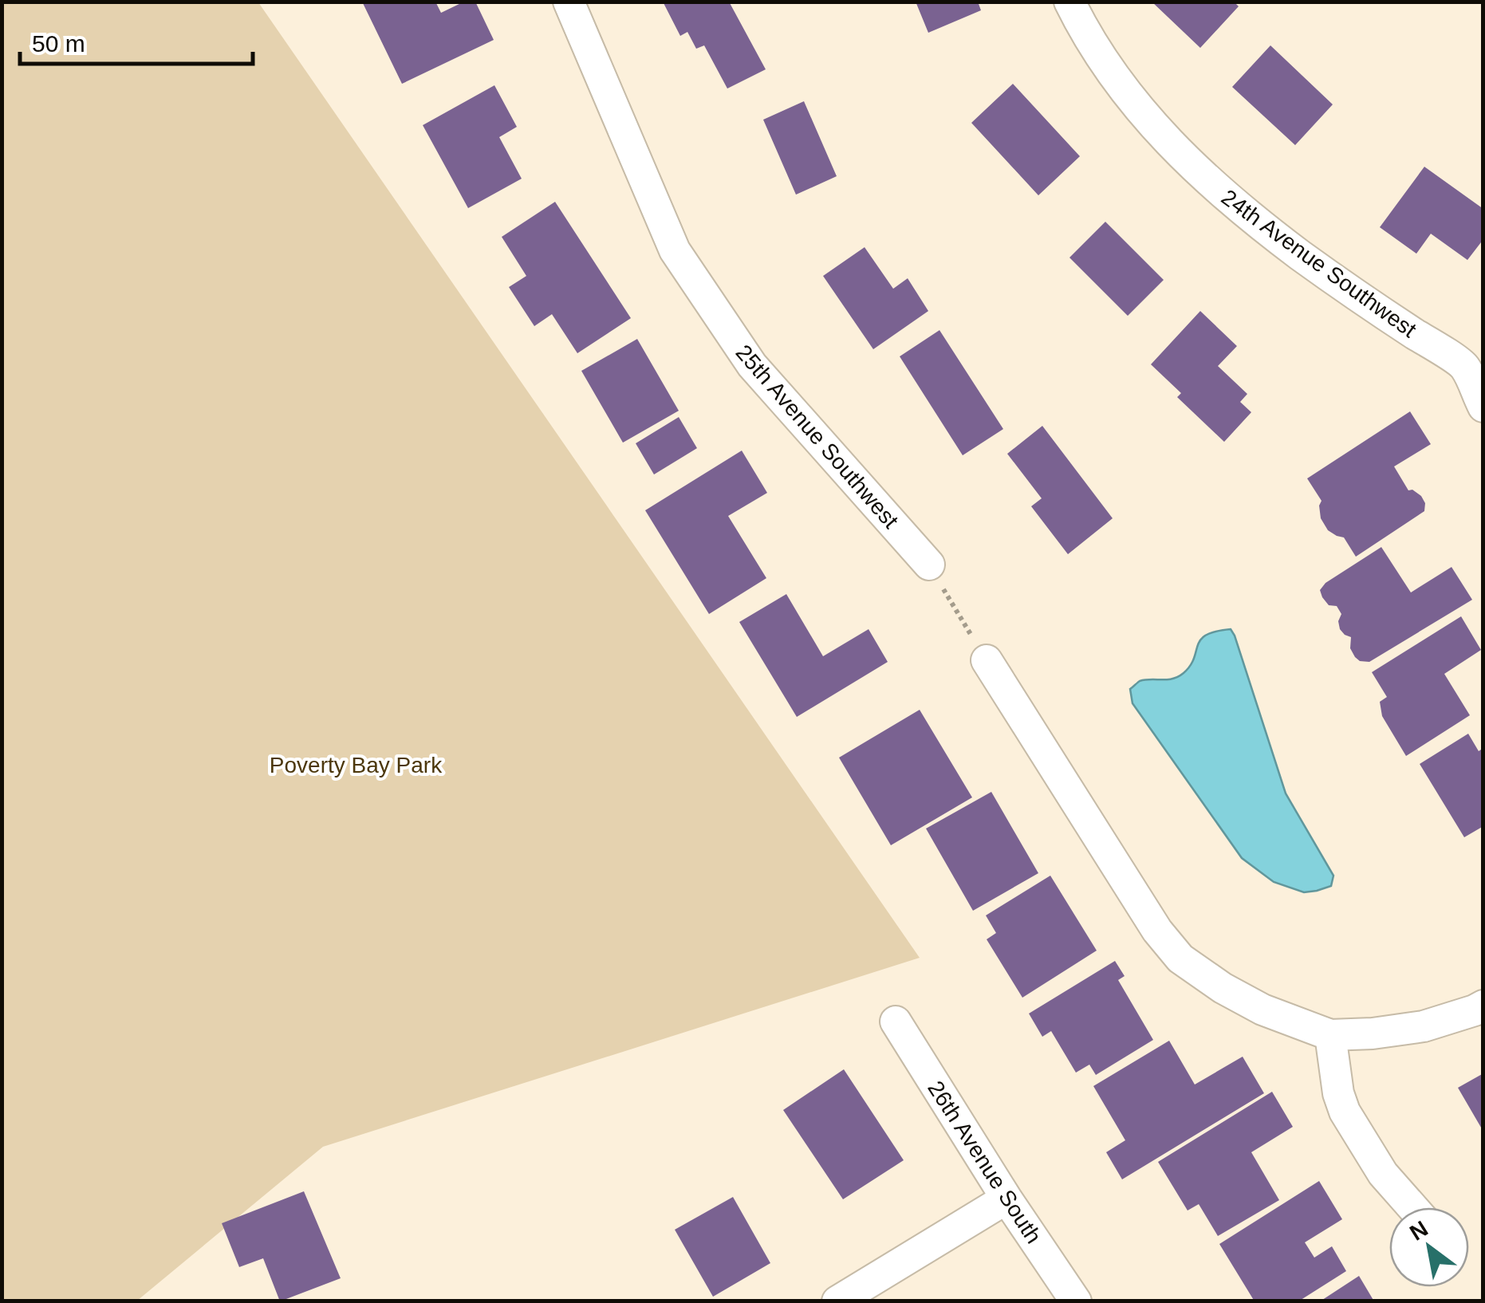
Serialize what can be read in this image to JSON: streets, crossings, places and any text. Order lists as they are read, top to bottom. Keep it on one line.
{"streets":{"street":["24th Avenue Southwest","25th Avenue Southwest","26th Avenue South"]},"parks":["Poverty Bay Park"],"scale_bar":"50 m","north":"top left"}
